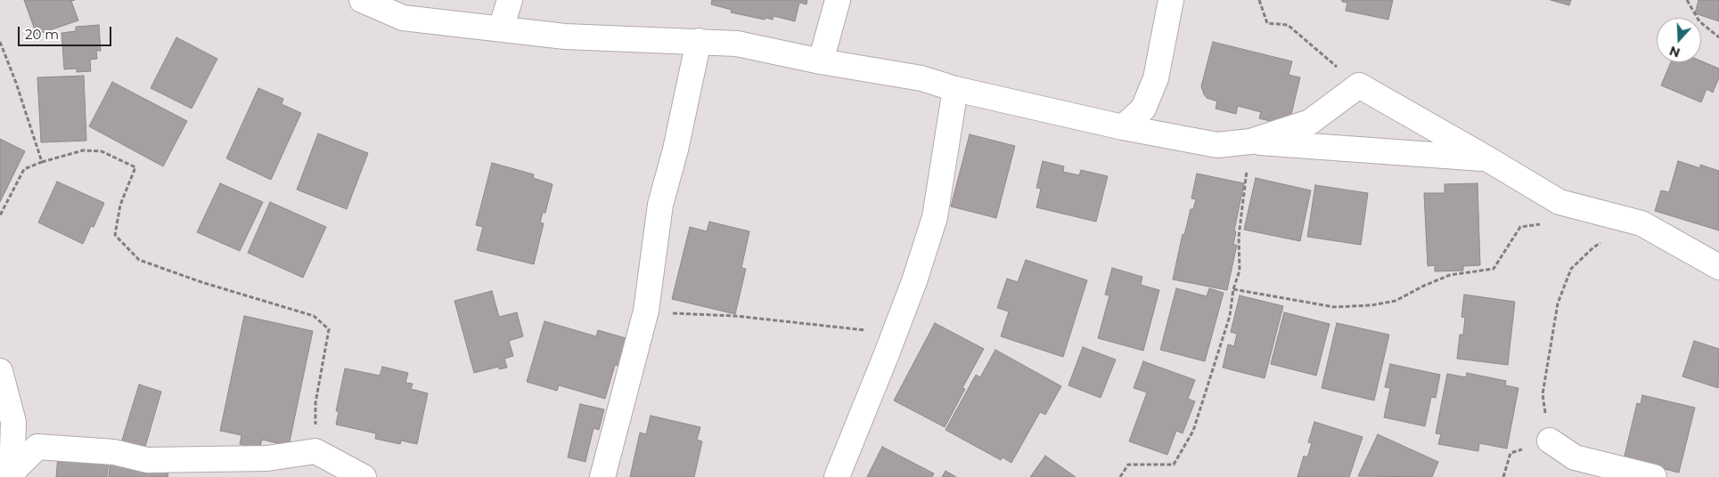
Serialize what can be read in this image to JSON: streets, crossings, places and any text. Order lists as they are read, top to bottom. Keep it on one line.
{"scale_bar":"20 m","north":"bottom"}
